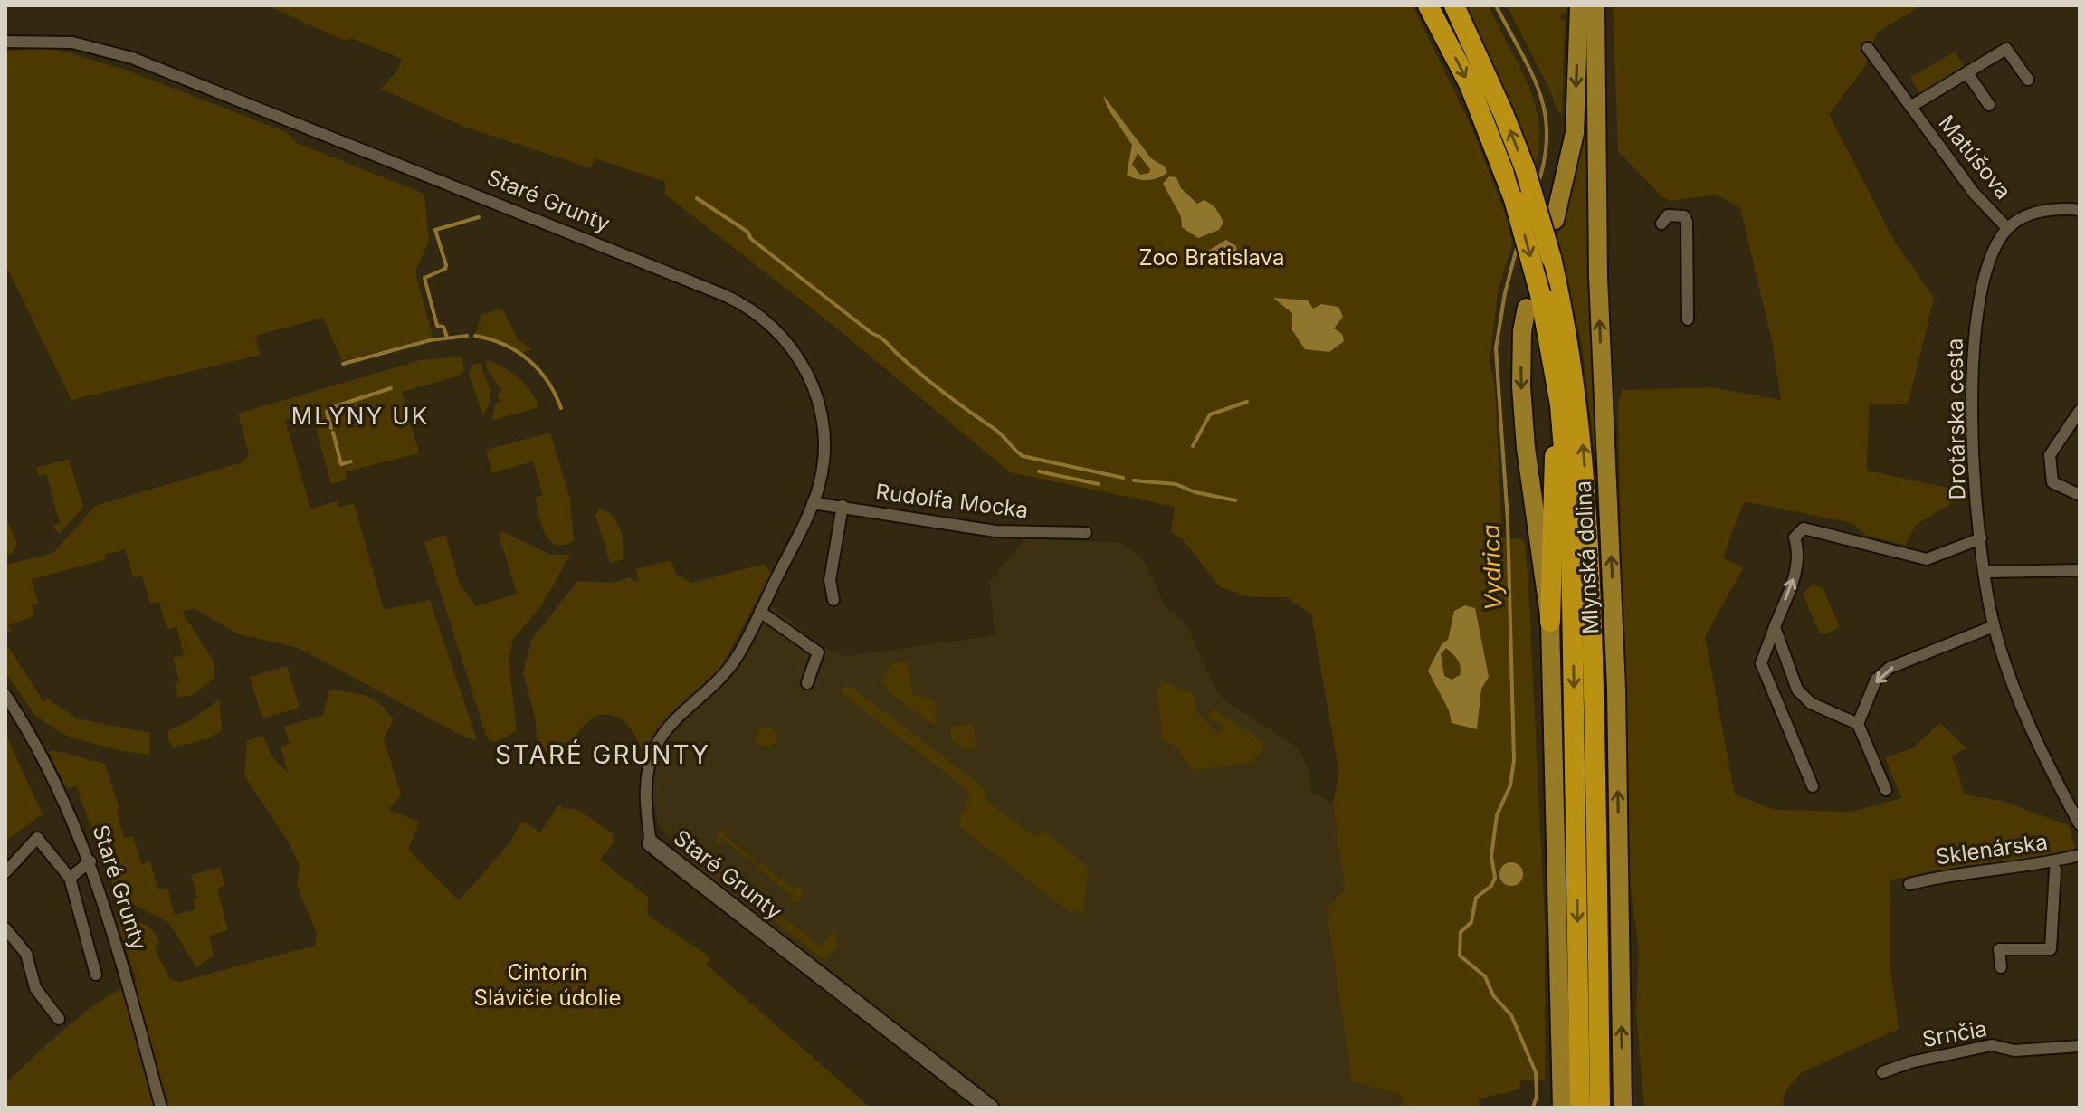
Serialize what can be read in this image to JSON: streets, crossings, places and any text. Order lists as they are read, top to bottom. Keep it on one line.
{"streets":{"main road":["Mlynská dolina"],"street":["Matúšova","Staré Grunty","Drotárska cesta","Rudolfa Mocka","Sklenárska","Srnčia"]},"crossings":[["Matúšova","Drotárska cesta"],["Staré Grunty","Rudolfa Mocka"]],"districts":["MLYNY UK","STARÉ GRUNTY"],"water":["Vydrica"],"parks":["Zoo Bratislava","Cintorín Slávičie údolie"]}
